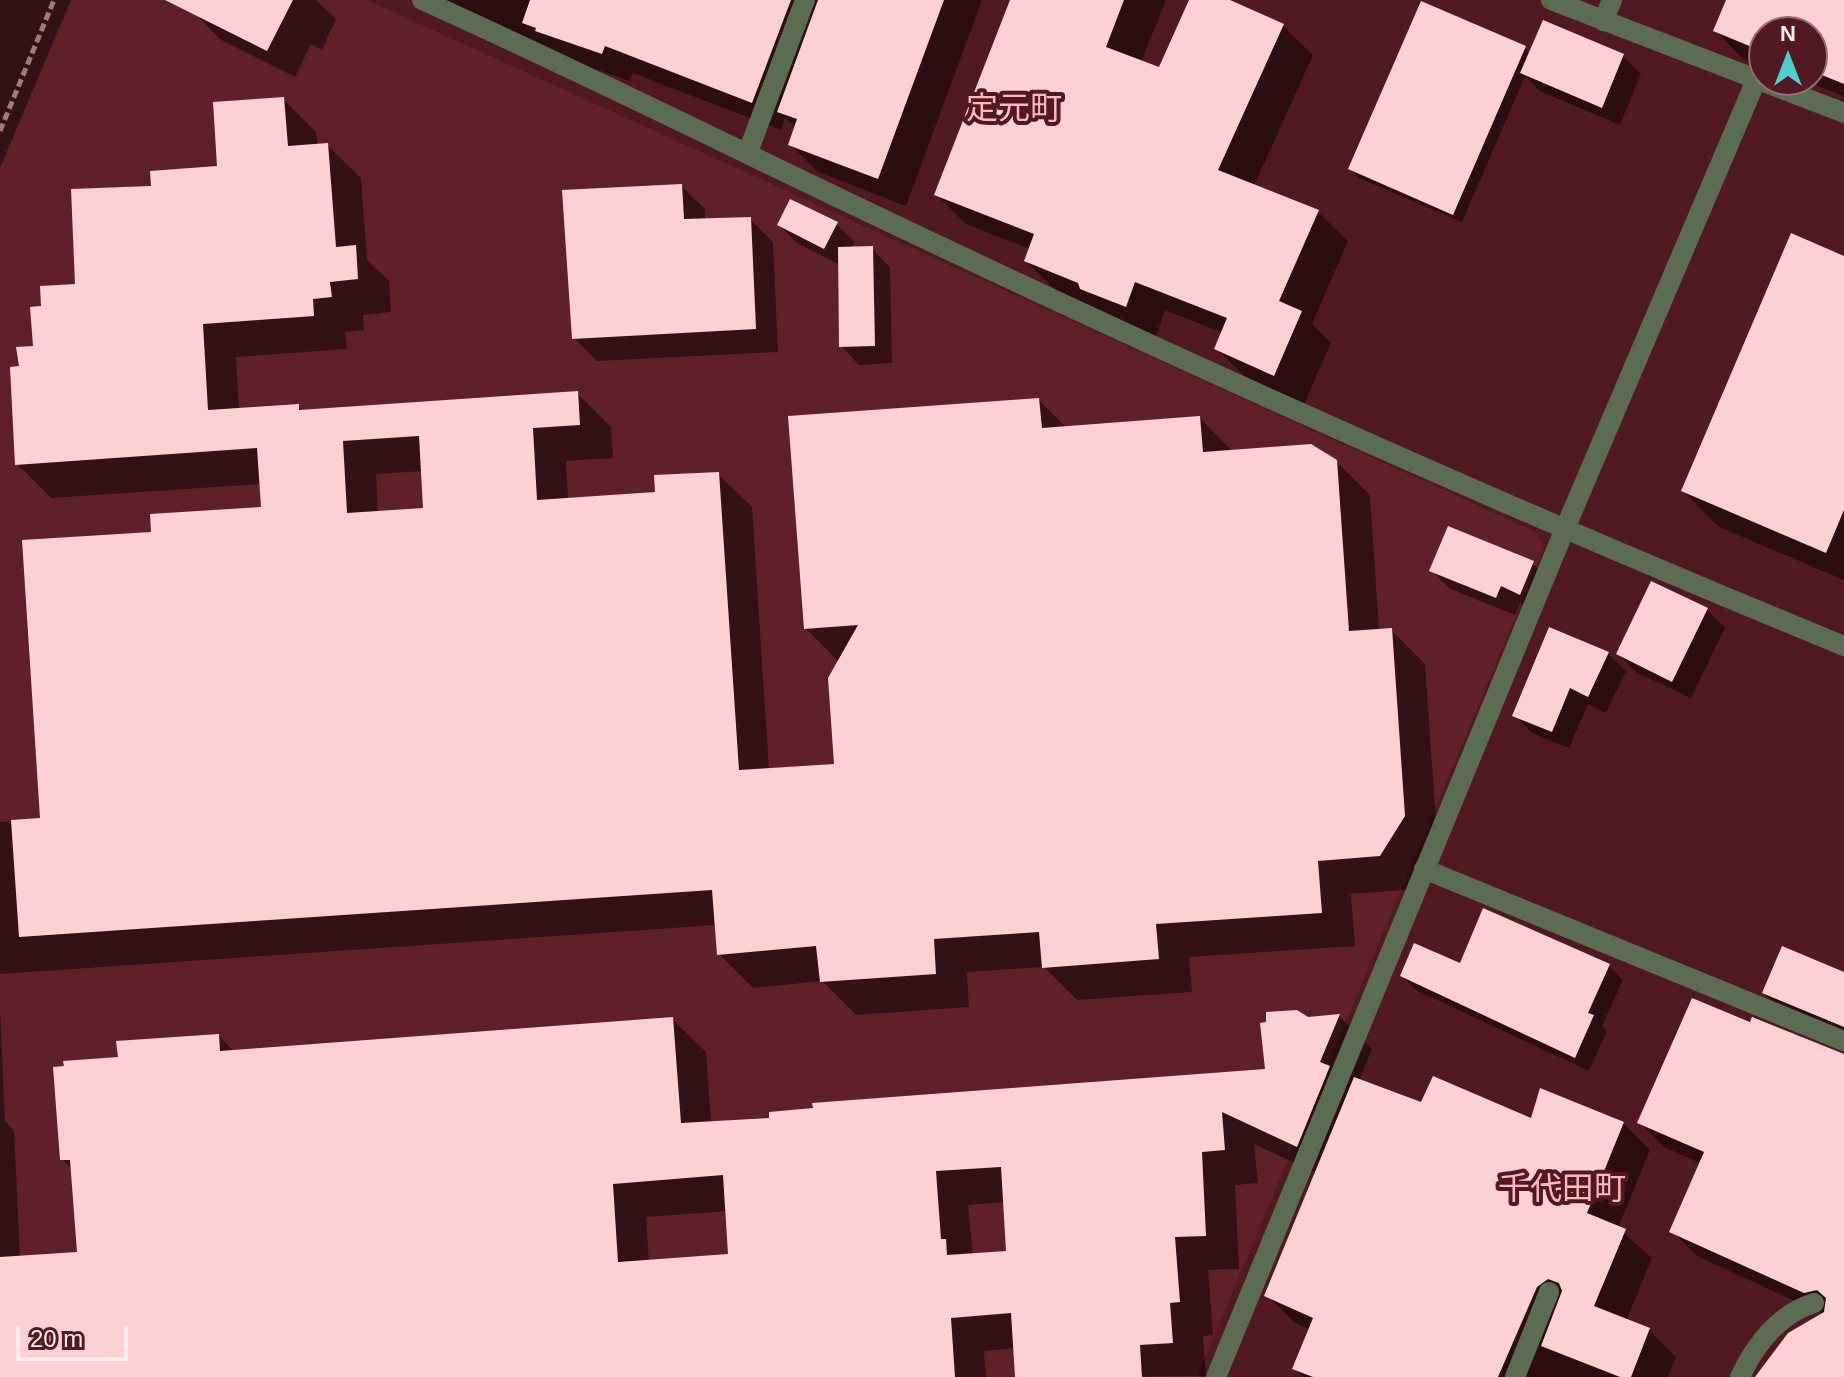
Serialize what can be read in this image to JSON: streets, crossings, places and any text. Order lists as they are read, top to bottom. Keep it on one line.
{"districts":["定元町","千代田町"],"scale_bar":"20 m","north":"top"}
